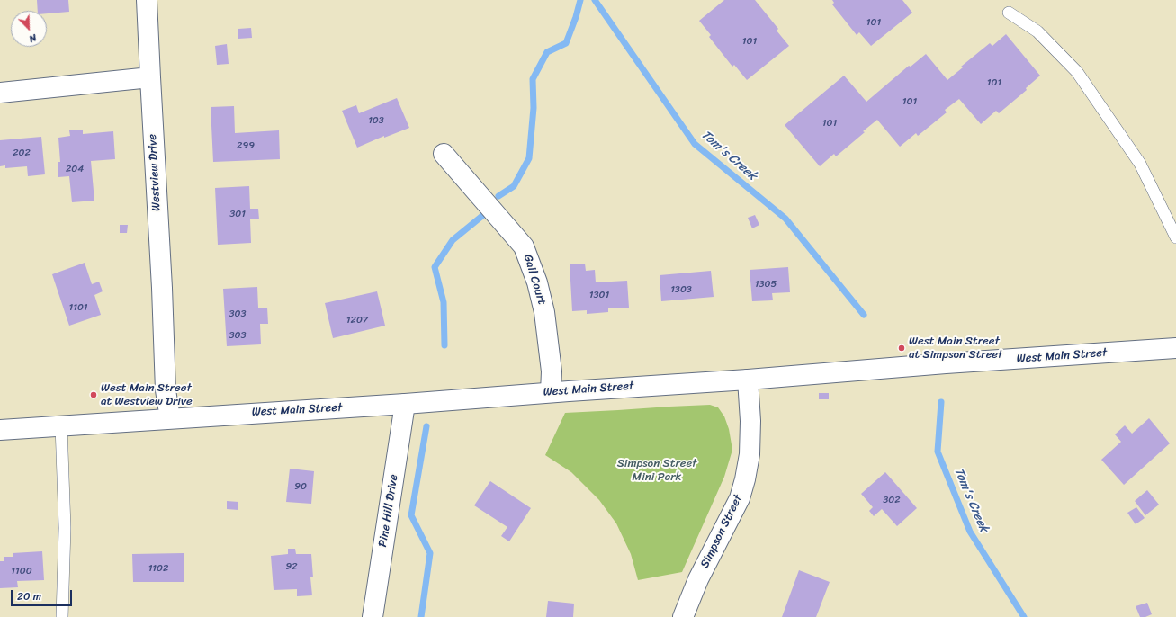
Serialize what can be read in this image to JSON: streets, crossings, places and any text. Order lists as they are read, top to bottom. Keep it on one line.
{"streets":{"street":["Westview Drive","Gail Court","West Main Street","Pine Hill Drive","Simpson Street"]},"crossings":[["Westview Drive","West Main Street"],["Gail Court","West Main Street"],["West Main Street","Pine Hill Drive"],["West Main Street","Simpson Street"]],"water":["Tom's Creek"],"parks":["Simpson Street Mini Park"],"places":["West Main Street at Simpson Street","West Main Street at Westview Drive"],"house_numbers":["101","101","101","101","103","101","299","202","204","301","1305","1303","1301","1101","303","1207","303","90","302","92","1102","1100"],"scale_bar":"20 m","north":"bottom right"}
